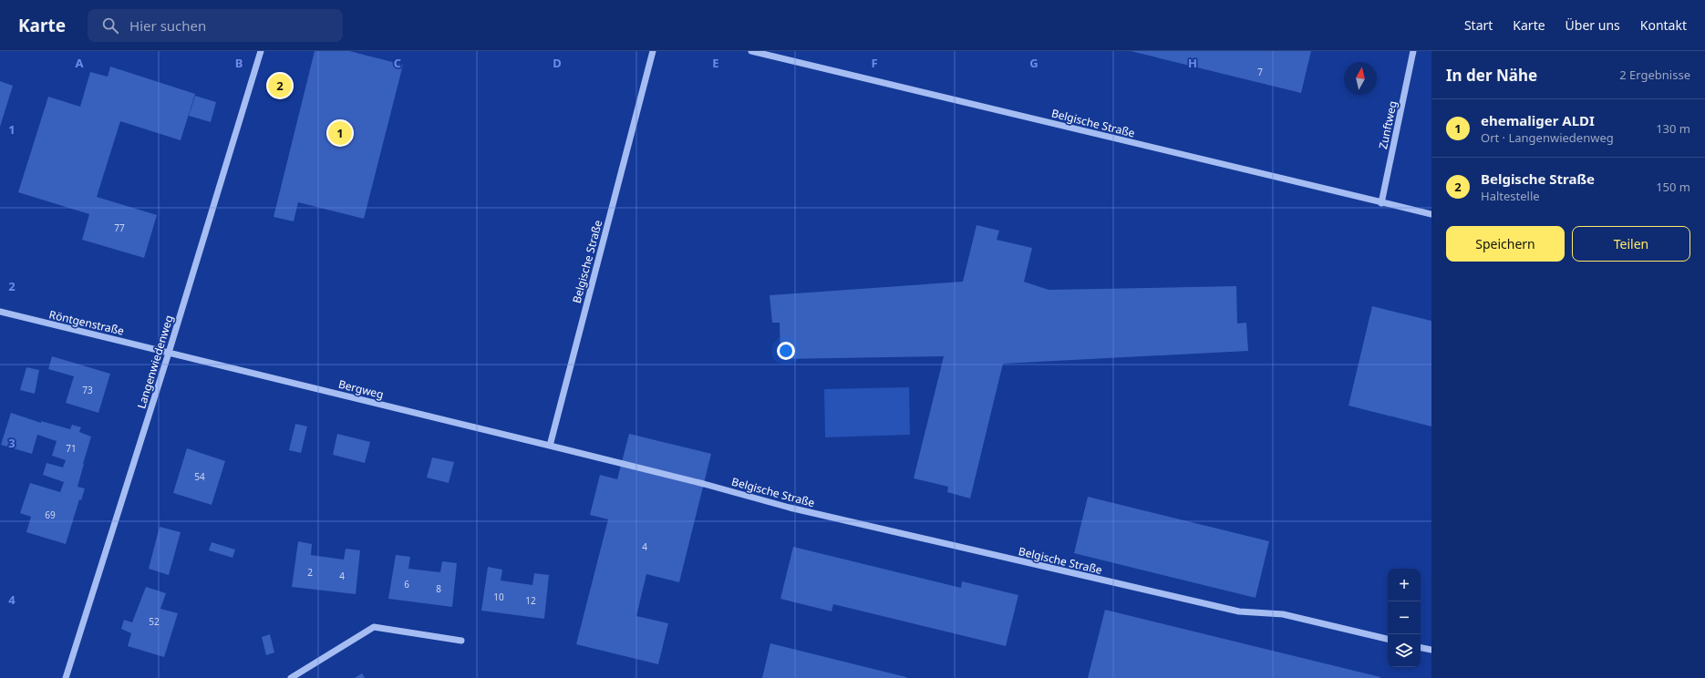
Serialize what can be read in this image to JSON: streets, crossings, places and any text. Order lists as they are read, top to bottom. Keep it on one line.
{"streets":{"street":["Belgische Straße","Zunftweg","Röntgenstraße","Langenwiedenweg","Bergweg"]},"crossings":[["Belgische Straße","Zunftweg"],["Belgische Straße","Bergweg"],["Röntgenstraße","Langenwiedenweg"],["Röntgenstraße","Bergweg"],["Langenwiedenweg","Bergweg"]],"house_numbers":["7","77","73","71","54","69","4","2","4","6","8","10","12","52"],"north":"top","page":{"header":"Karte","search":"Hier suchen","nav":["Start","Karte","Über uns","Kontakt"],"heading":["In der Nähe","2 Ergebnisse"],"pins":["2","1"],"list":[{"mark":"1","name":"ehemaliger ALDI","note":"Ort · Langenwiedenweg","value":"130 m"},{"mark":"2","name":"Belgische Straße","note":"Haltestelle","value":"150 m"}],"buttons":["Speichern","Teilen"],"map_buttons":["+","−"]},"grid":{"columns":["A","B","C","D","E","F","G","H"],"rows":["1","2","3","4"]}}
